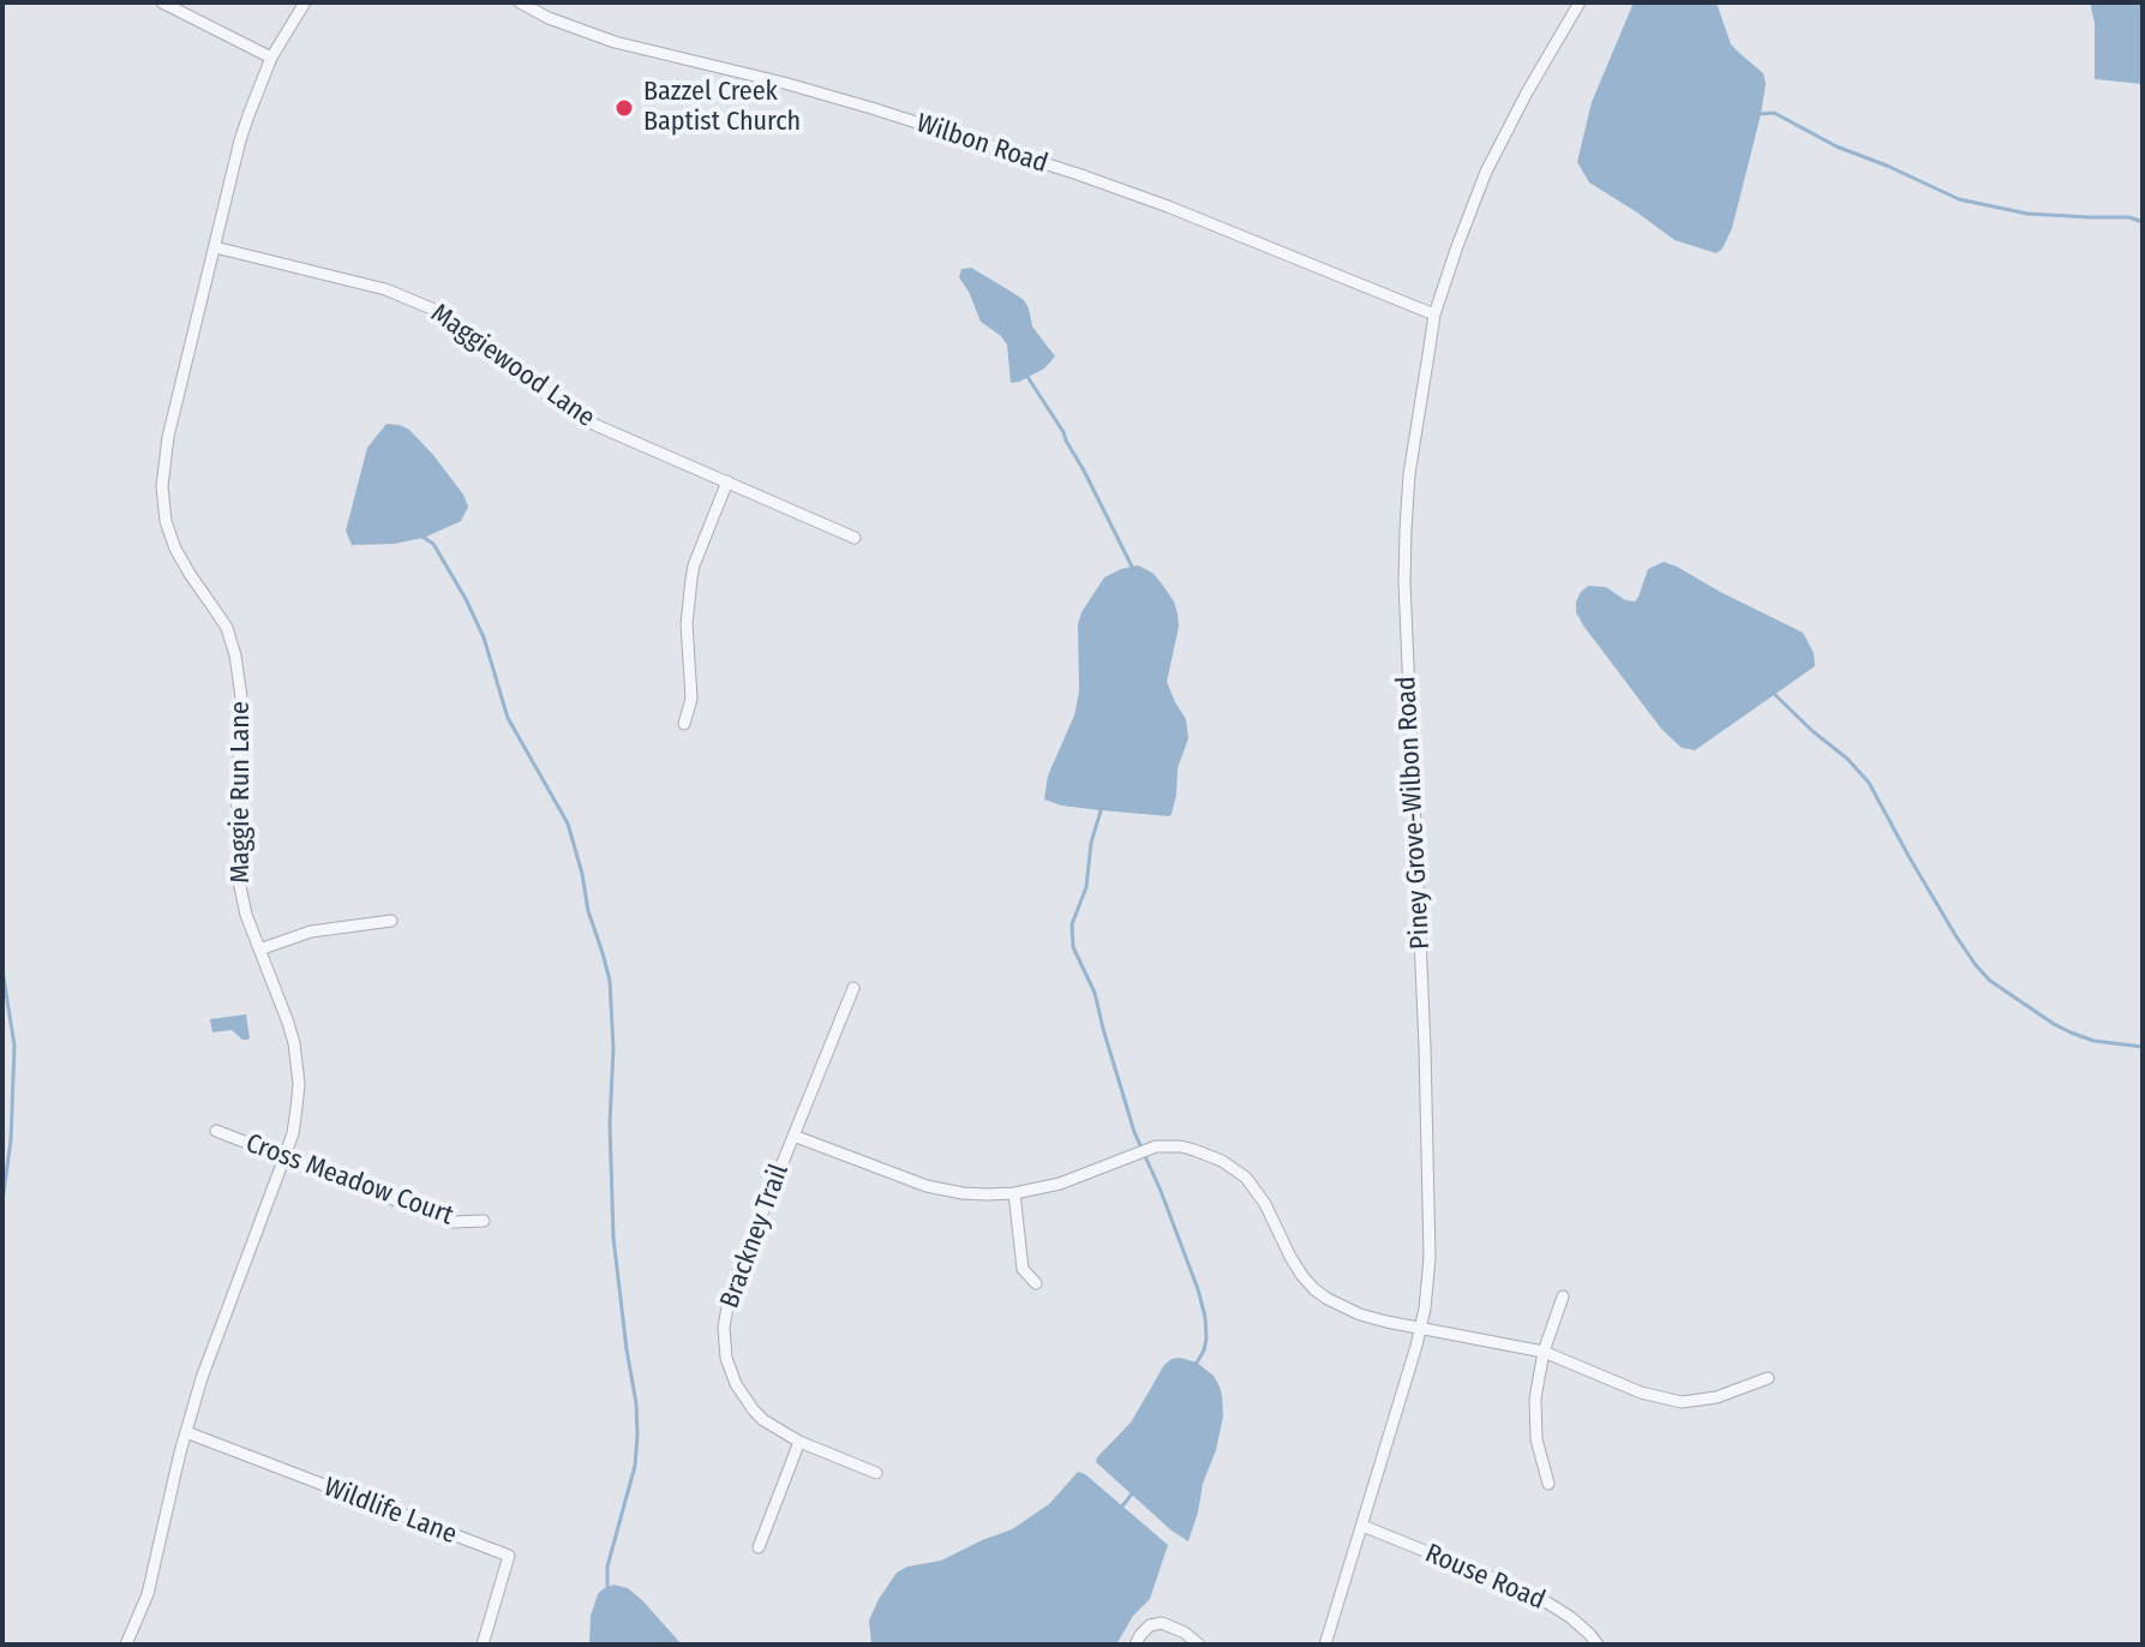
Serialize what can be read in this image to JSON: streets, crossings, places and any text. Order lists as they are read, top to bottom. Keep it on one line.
{"streets":{"street":["Wilbon Road","Maggiewood Lane","Maggie Run Lane","Piney Grove-Wilbon Road","Cross Meadow Court","Brackney Trail","Wildlife Lane","Rouse Road"]},"crossings":[["Wilbon Road","Piney Grove-Wilbon Road"],["Maggiewood Lane","Maggie Run Lane"],["Maggie Run Lane","Cross Meadow Court"],["Maggie Run Lane","Wildlife Lane"],["Piney Grove-Wilbon Road","Rouse Road"]],"places":["Bazzel Creek Baptist Church"]}
